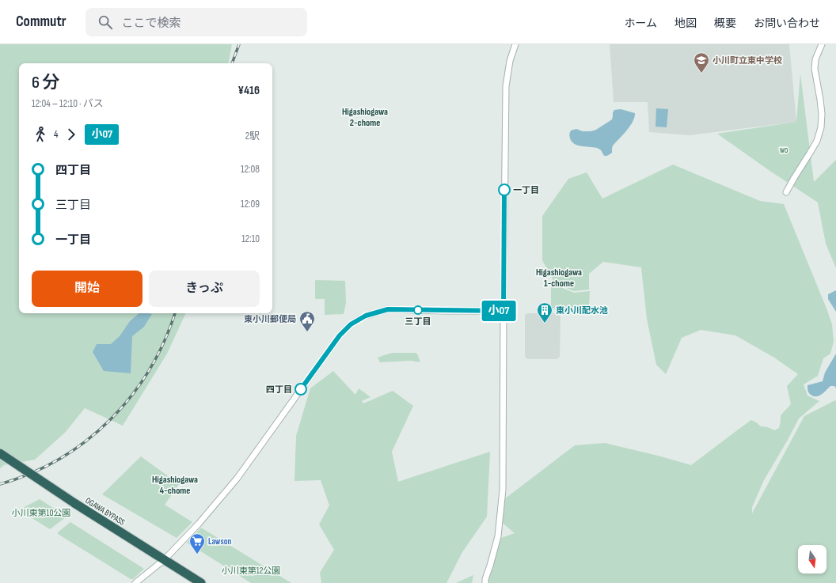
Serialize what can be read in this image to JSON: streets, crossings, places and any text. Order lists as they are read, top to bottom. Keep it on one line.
{"streets":{"highway":["OGAWA BYPASS"]},"districts":["Higashiogawa 2-chome","Higashiogawa 1-chome","Higashiogawa 4-chome"],"parks":["wo","小川東第10公園","小川東第12公園"],"places":{"school or university":["小川町立東中学校"],"other":["一丁目","三丁目","四丁目"],"building":["東小川配水池"],"public building":["東小川郵便局"],"supermarket":["Lawson"]},"lines":["bus line 小07"],"north":"bottom","page":{"header":"Commutr","search":"ここで検索","nav":["ホーム","地図","概要","お問い合わせ"],"on_map":"小07","heading":["6 分","12:04 – 12:10 · バス","¥416"],"legs":["4","小07","2駅"],"list":[{"name":"四丁目","value":"12:08"},{"name":"三丁目","value":"12:09"},{"name":"一丁目","value":"12:10"}],"buttons":["開始","きっぷ"]}}
